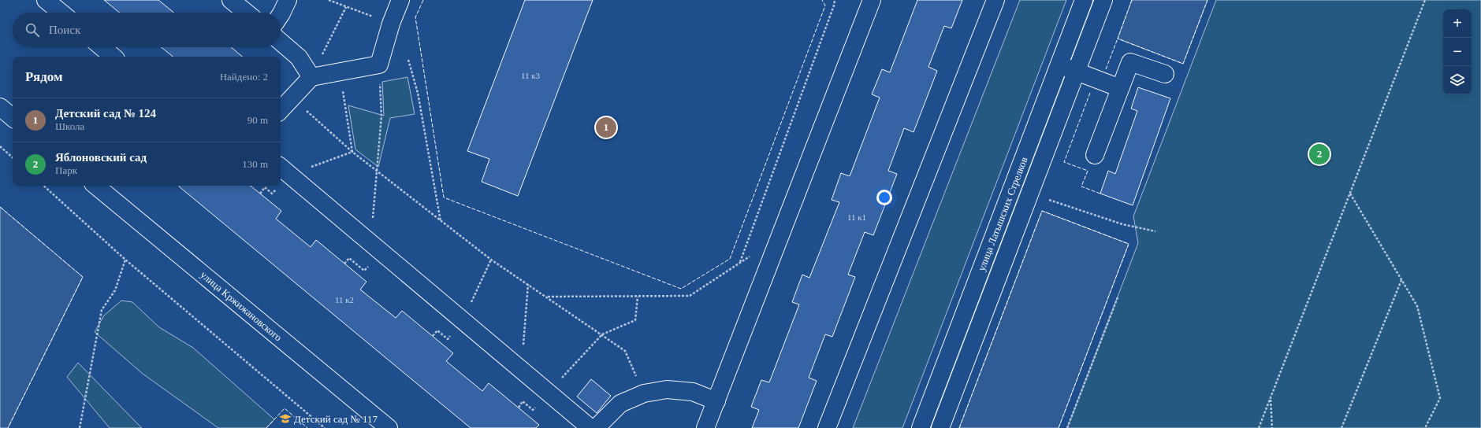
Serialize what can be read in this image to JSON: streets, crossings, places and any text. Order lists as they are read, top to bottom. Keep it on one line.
{"streets":{"street":["улица Латышских Стрелков","улица Кржижановского"]},"places":{"school or university":["Детский сад № 117"]},"house_numbers":["11 к3","11 к1","11 к2"],"page":{"map_buttons":["+","−"],"search":"Поиск","heading":["Рядом","Найдено: 2"],"list":[{"mark":"1","name":"Детский сад № 124","note":"Школа","value":"90 m"},{"mark":"2","name":"Яблоновский сад","note":"Парк","value":"130 m"}],"pins":["1","2"]}}
